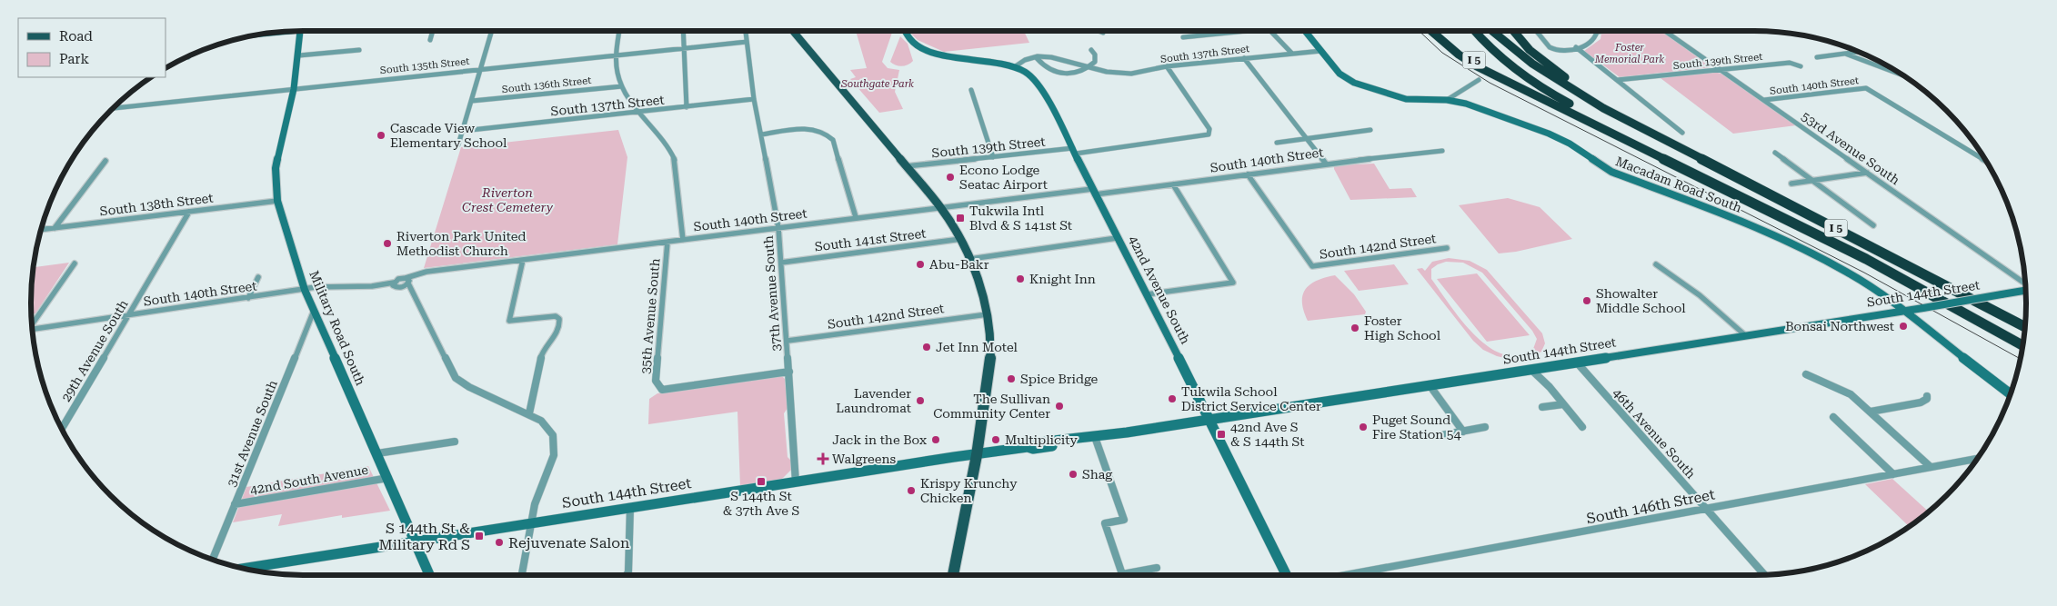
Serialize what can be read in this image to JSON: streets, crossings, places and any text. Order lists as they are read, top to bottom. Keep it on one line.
{"streets":{"highway":["I 5"],"street":["South 137th Street","South 139th Street","South 135th Street","South 136th Street","South 140th Street","53rd Avenue South","Macadam Road South","South 138th Street","South 141st Street","South 142nd Street","42nd Avenue South","37th Avenue South","South 144th Street","35th Avenue South","Military Road South","29th Avenue South","31st Avenue South","46th Avenue South","42nd South Avenue","South 146th Street"]},"crossings":[["South 137th Street","South 139th Street"],["South 137th Street","Macadam Road South"],["South 137th Street","42nd Avenue South"],["South 137th Street","37th Avenue South"],["South 139th Street","53rd Avenue South"],["South 139th Street","42nd Avenue South"],["South 135th Street","37th Avenue South"],["South 135th Street","Military Road South"],["South 140th Street","53rd Avenue South"],["South 140th Street","South 142nd Street"],["South 140th Street","42nd Avenue South"],["South 140th Street","37th Avenue South"],["South 140th Street","35th Avenue South"],["South 140th Street","Military Road South"],["South 140th Street","29th Avenue South"],["Macadam Road South","South 144th Street"],["South 138th Street","Military Road South"],["South 138th Street","29th Avenue South"],["South 141st Street","37th Avenue South"],["South 142nd Street","37th Avenue South"],["42nd Avenue South","South 144th Street"],["37th Avenue South","South 144th Street"],["37th Avenue South","35th Avenue South"],["South 144th Street","Military Road South"],["South 144th Street","46th Avenue South"],["Military Road South","31st Avenue South"],["Military Road South","42nd South Avenue"],["31st Avenue South","42nd South Avenue"],["46th Avenue South","South 146th Street"]],"parks":["Foster Memorial Park","Southgate Park","Riverton Crest Cemetery"],"places":{"other":["Cascade View Elementary School","Econo Lodge Seatac Airport","Riverton Park United Methodist Church","Abu-Bakr","Knight Inn","Showalter Middle School","Bonsai Northwest","Foster High School","Jet Inn Motel","Spice Bridge","Tukwila School District Service Center","Lavender Laundromat","The Sullivan Community Center","Puget Sound Fire Station 54","Jack in the Box","Multiplicity","Shag","Krispy Krunchy Chicken","Rejuvenate Salon"],"transit":["Tukwila Intl Blvd & S 141st St","42nd Ave S & S 144th St","S 144th St & 37th Ave S","S 144th St & Military Rd S"],"health":["Walgreens"]},"legend":["Road","Park"]}
